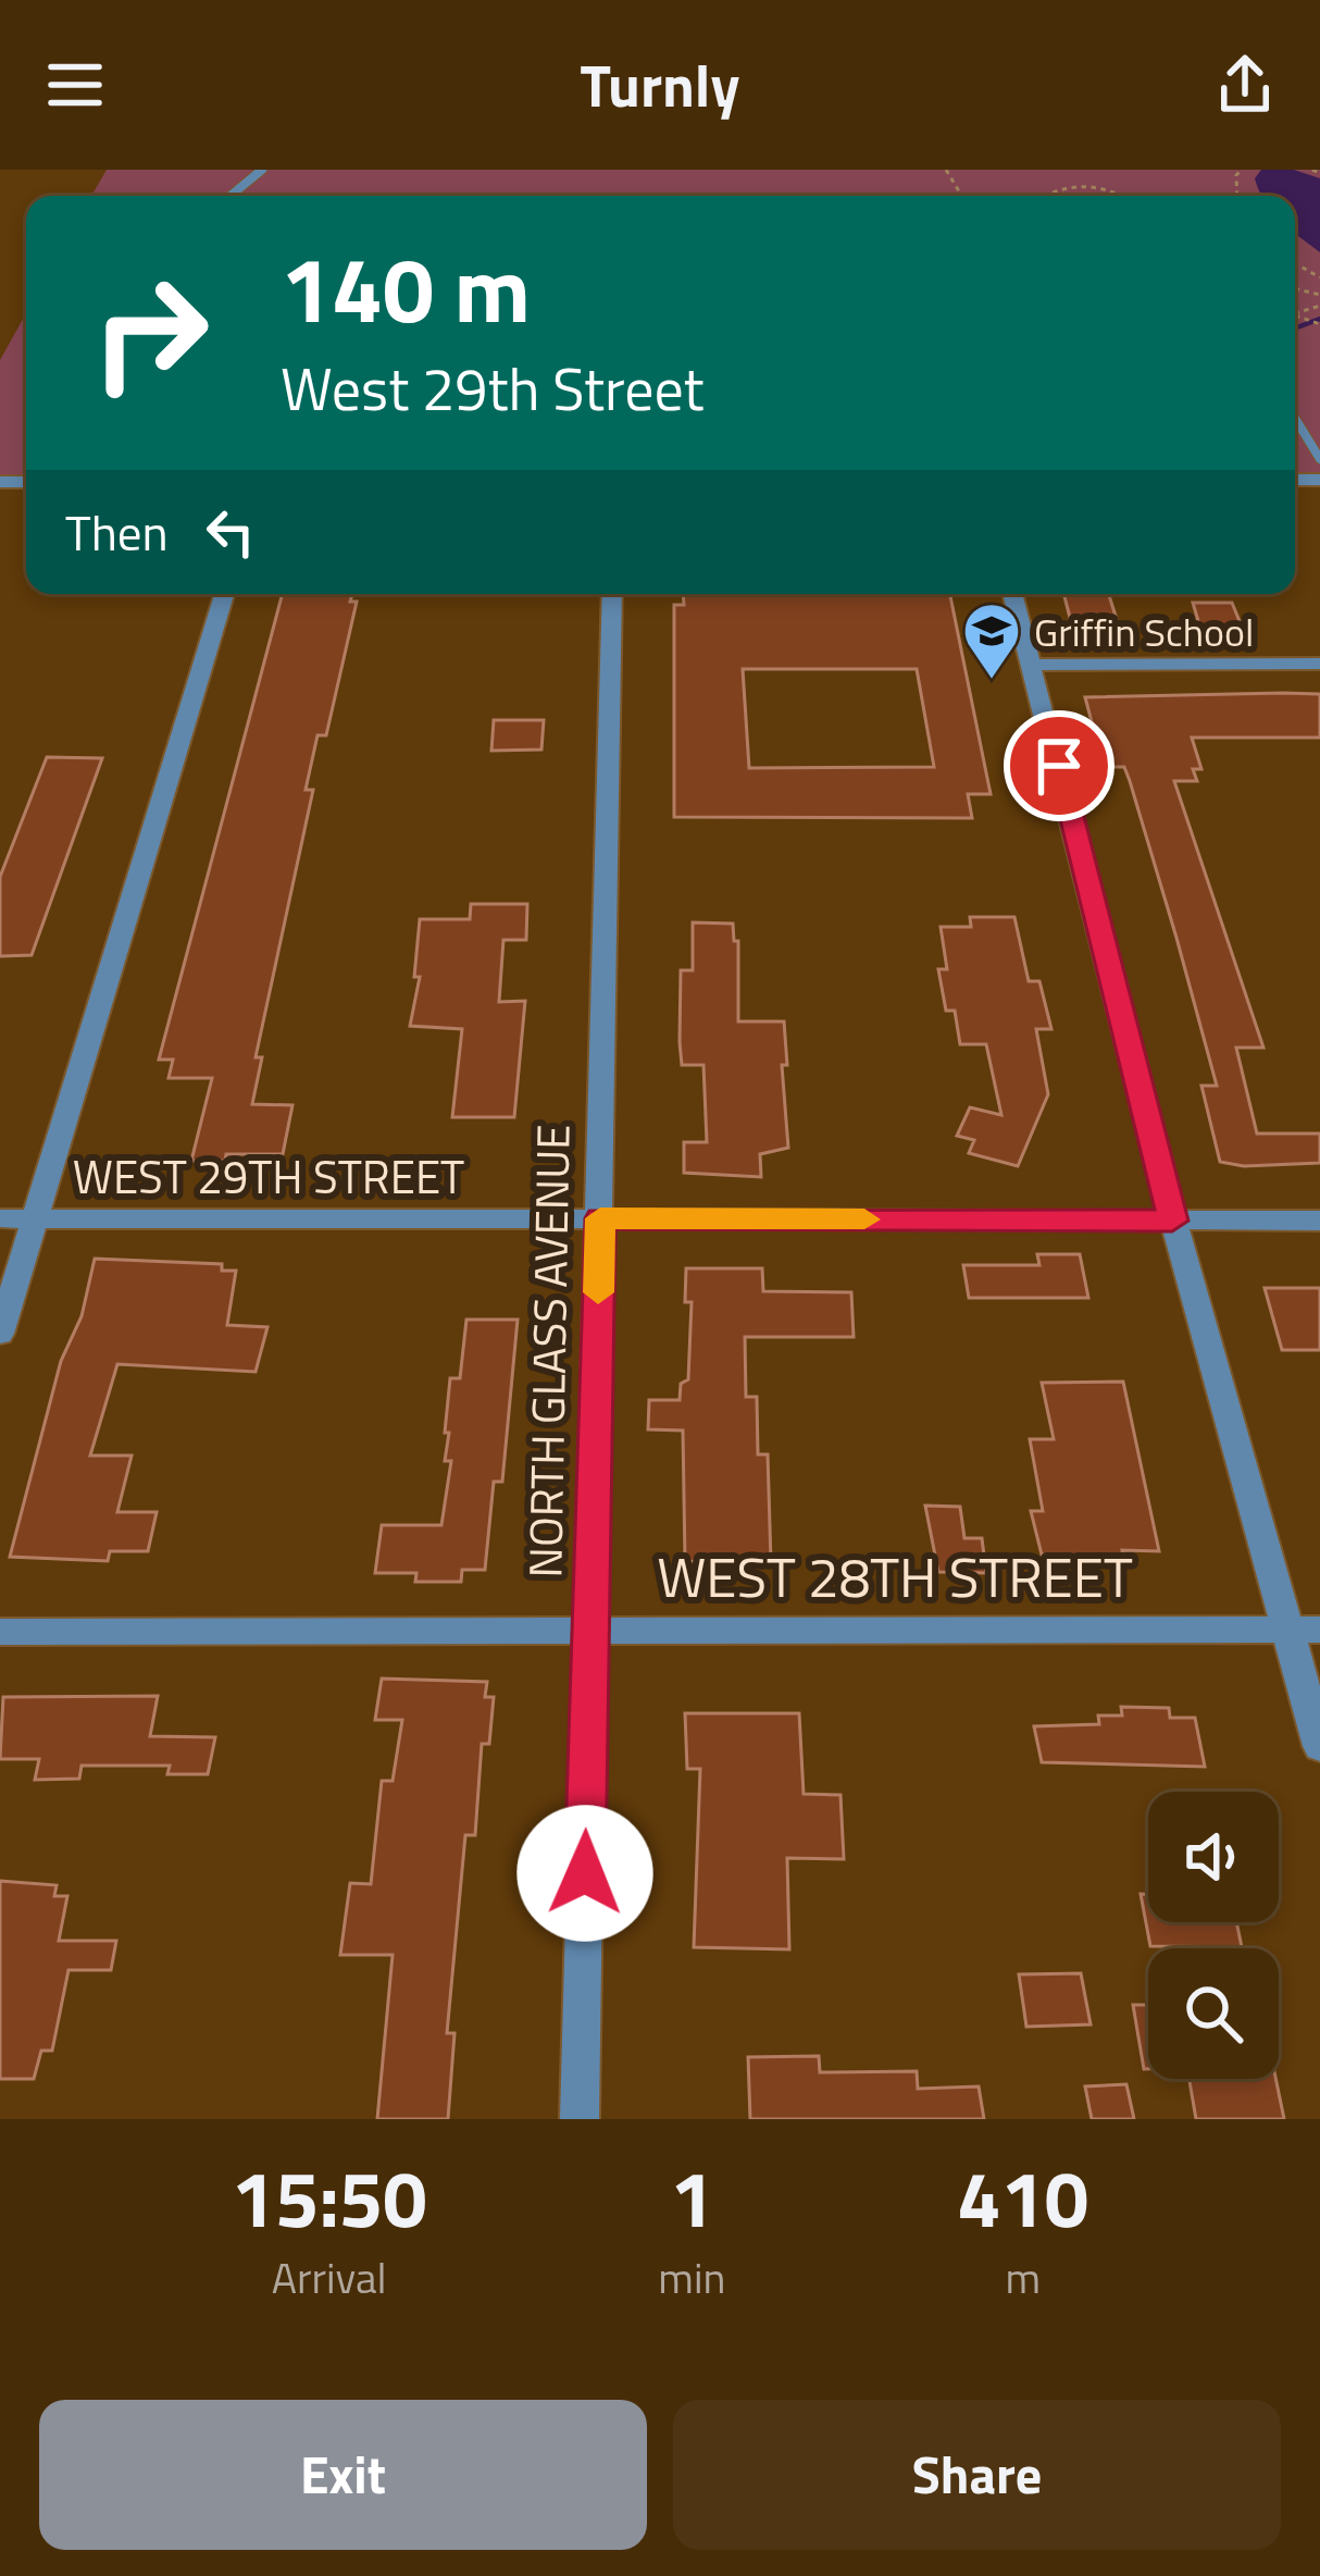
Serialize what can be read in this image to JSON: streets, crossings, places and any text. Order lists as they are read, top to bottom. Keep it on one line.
{"streets":{"street":["WEST 29TH STREET","NORTH GLASS AVENUE","WEST 28TH STREET"]},"crossings":[["WEST 29TH STREET","NORTH GLASS AVENUE"],["NORTH GLASS AVENUE","WEST 28TH STREET"]],"places":{"school or university":["Griffin School"]},"page":{"header":"Turnly","turn":["140 m","West 29th Street"],"then":"Then","eta":["15:50","Arrival","1","min","410","m"],"buttons":["Exit","Share"]}}
